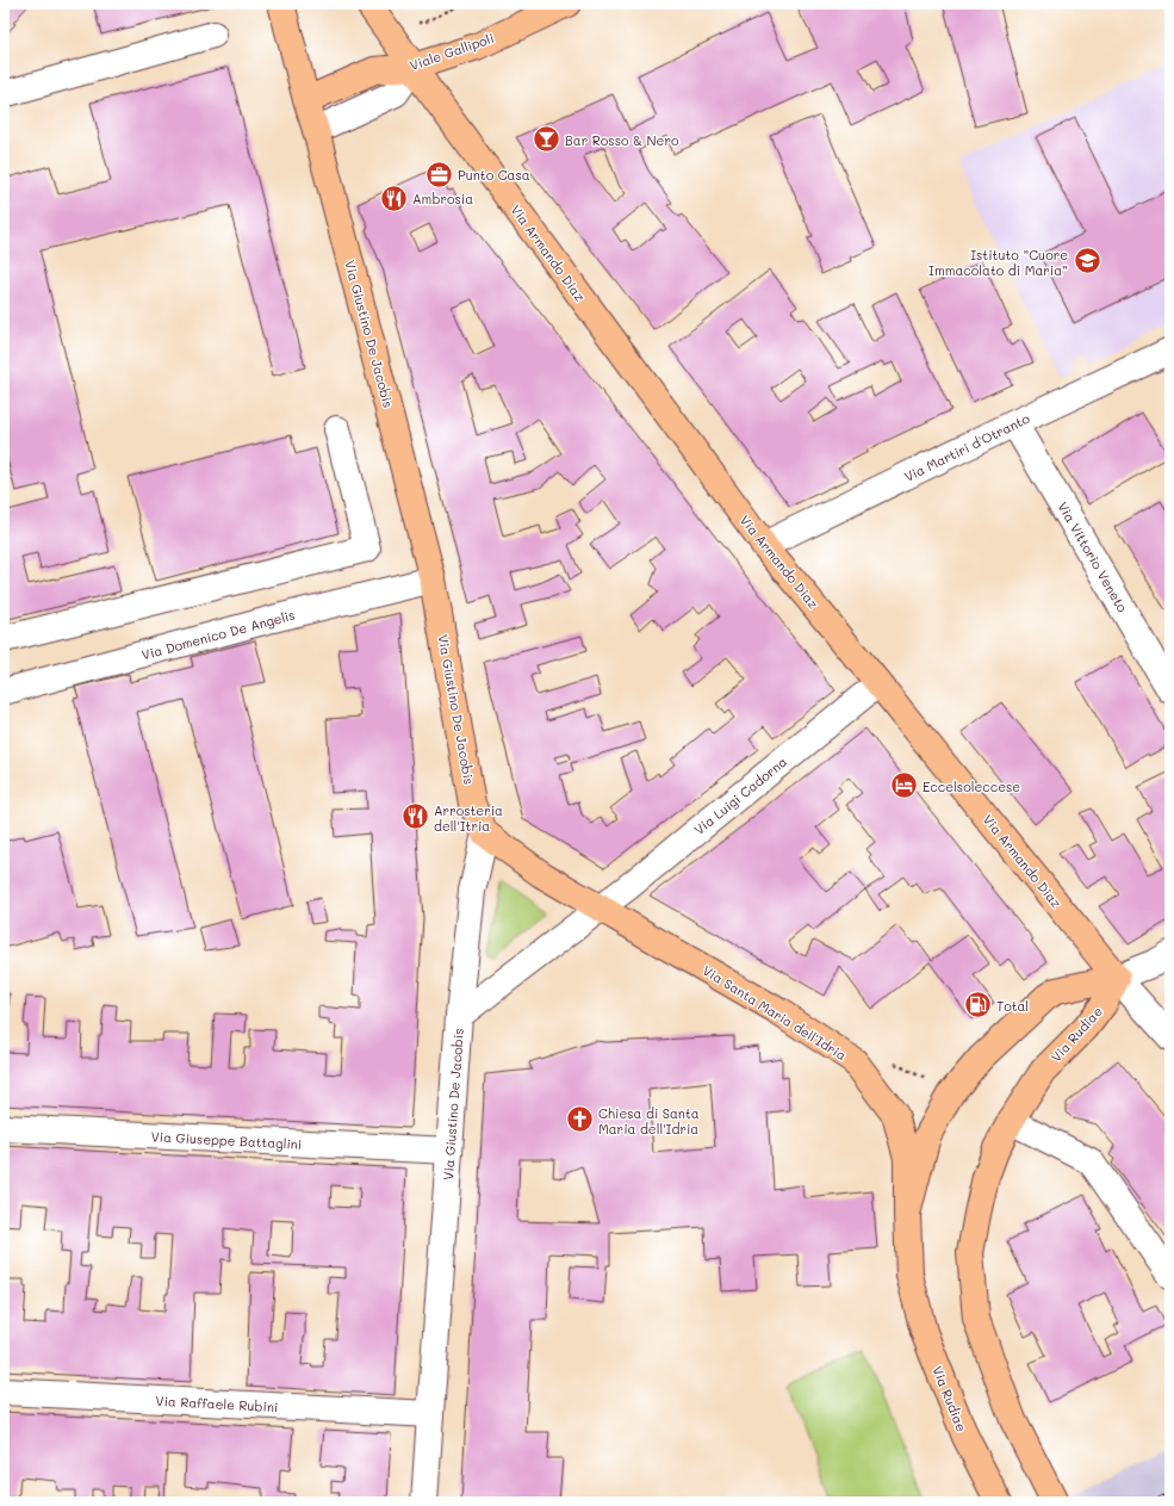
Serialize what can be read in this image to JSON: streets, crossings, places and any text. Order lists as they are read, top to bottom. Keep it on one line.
{"streets":{"main road":["Viale Gallipoli","Via Armando Diaz","Via Giustino De Jacobis","Via Santa Maria dell'Idria","Via Rudiae"],"street":["Via Martiri d'Otranto","Via Vittorio Veneto","Via Domenico De Angelis","Via Luigi Cadorna","Via Giuseppe Battaglini","Via Raffaele Rubini"]},"crossings":[["Viale Gallipoli","Via Armando Diaz"],["Viale Gallipoli","Via Giustino De Jacobis"],["Via Armando Diaz","Via Martiri d'Otranto"],["Via Armando Diaz","Via Luigi Cadorna"],["Via Armando Diaz","Via Rudiae"],["Via Giustino De Jacobis","Via Domenico De Angelis"],["Via Giustino De Jacobis","Via Luigi Cadorna"],["Via Giustino De Jacobis","Via Santa Maria dell'Idria"],["Via Giustino De Jacobis","Via Giuseppe Battaglini"],["Via Giustino De Jacobis","Via Raffaele Rubini"],["Via Martiri d'Otranto","Via Vittorio Veneto"],["Via Luigi Cadorna","Via Santa Maria dell'Idria"],["Via Santa Maria dell'Idria","Via Rudiae"]],"places":{"bar":["Bar Rosso & Nero"],"office":["Punto Casa"],"restaurant":["Ambrosia","Arrosteria dell'Itria"],"school or university":["Istituto “Cuore Immacolato di Maria”"],"hotel":["Eccelsoleccese"],"fuel station":["Total"],"church":["Chiesa di Santa Maria dell'Idria"]}}
